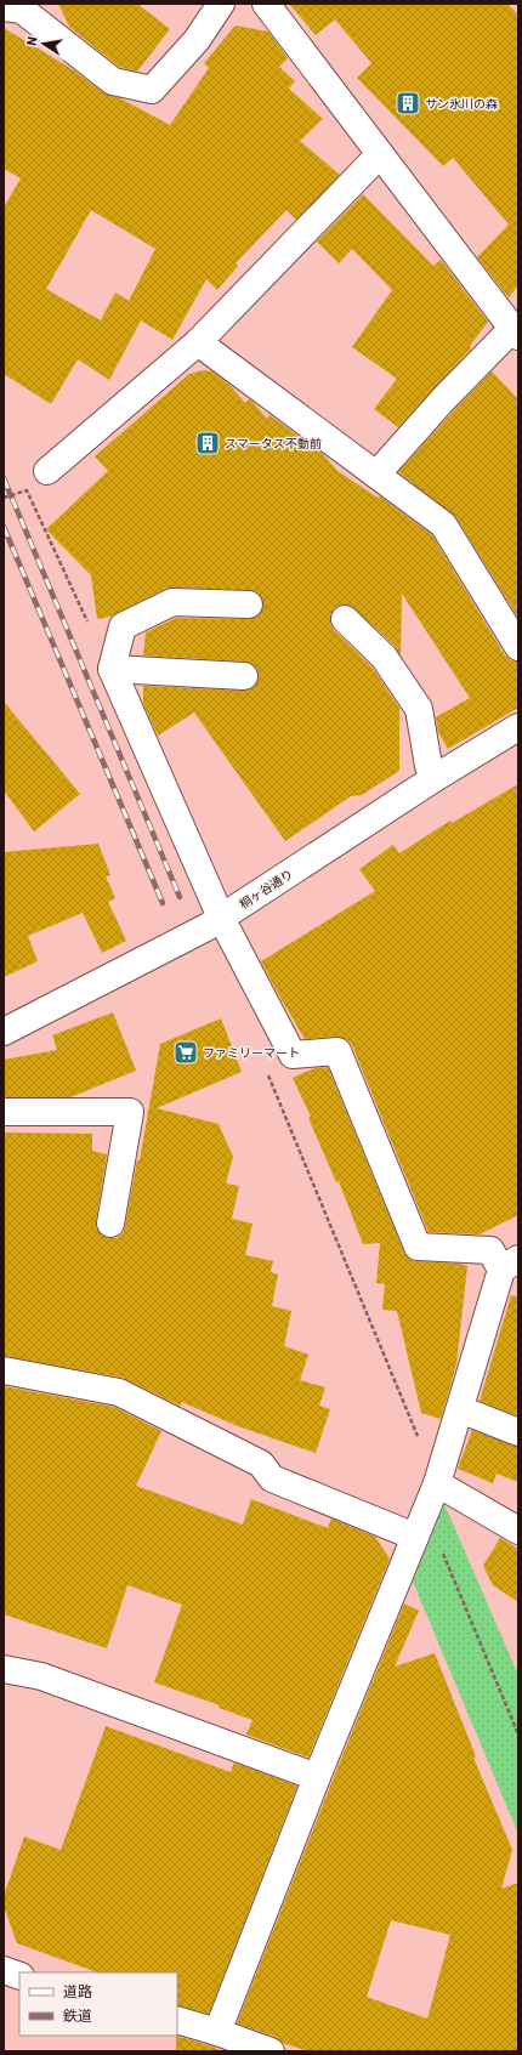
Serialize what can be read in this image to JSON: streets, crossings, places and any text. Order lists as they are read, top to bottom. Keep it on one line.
{"streets":{"street":["桐ヶ谷通り"]},"places":{"building":["サン氷川の森","スマータス不動前"],"supermarket":["ファミリーマート"]},"legend":["道路","鉄道"],"north":"left"}
